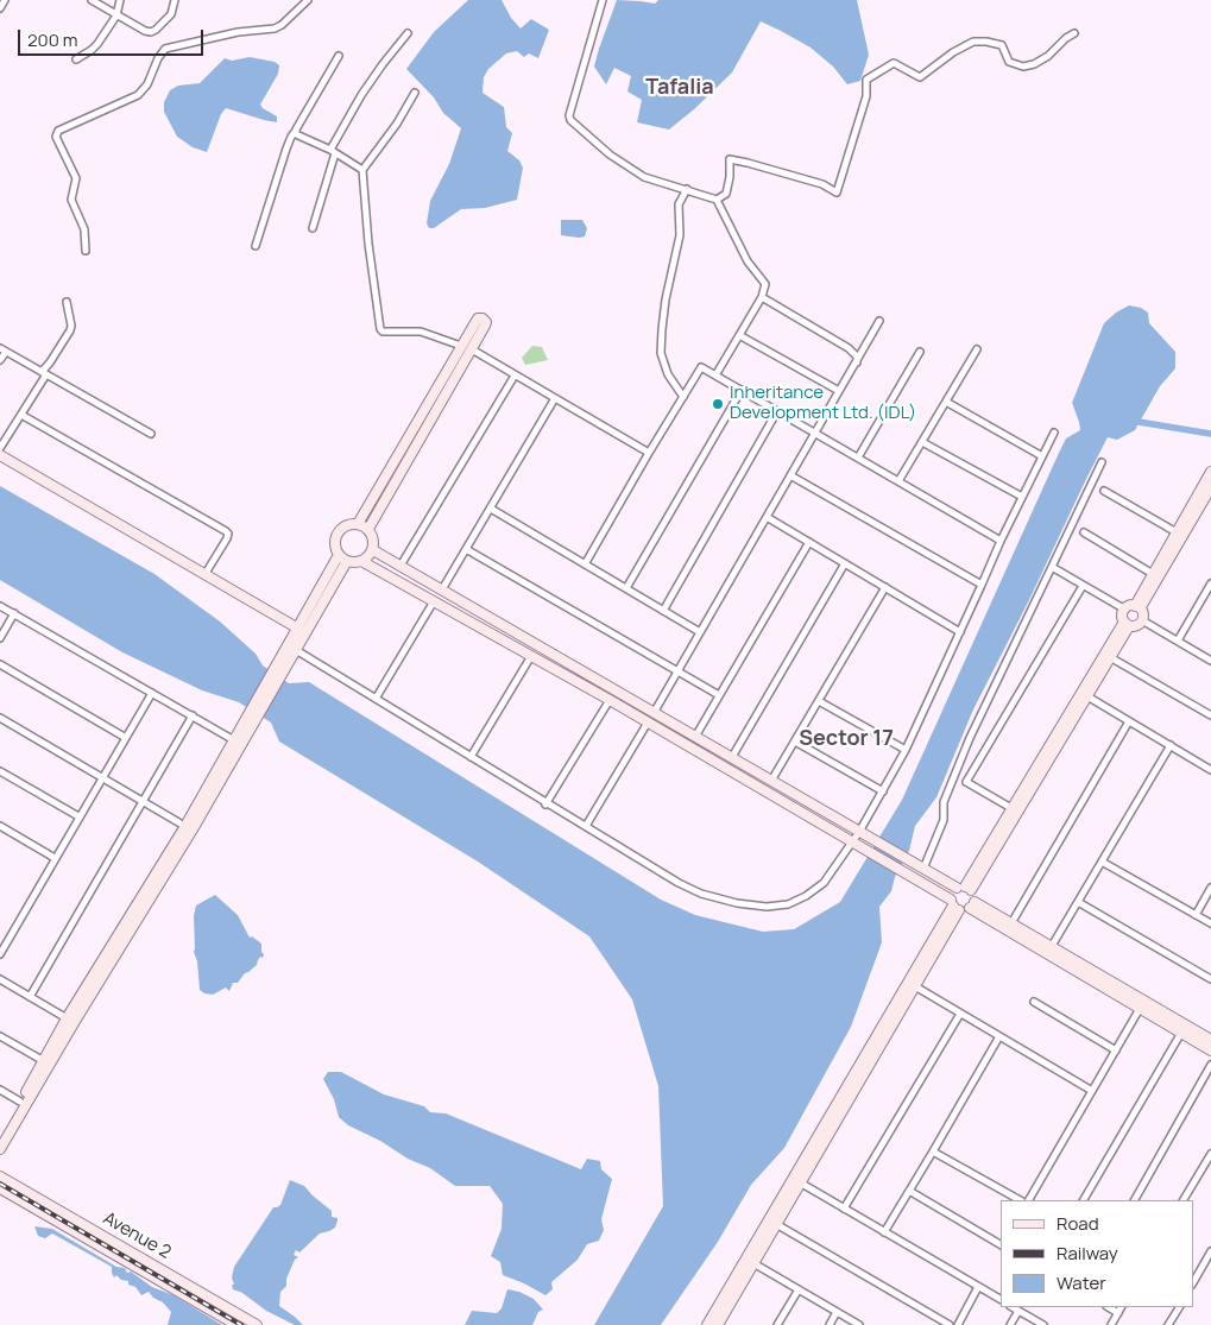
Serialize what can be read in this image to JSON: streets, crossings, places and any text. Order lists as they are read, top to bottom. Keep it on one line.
{"streets":{"street":["Avenue 2"]},"districts":["Tafalia","Sector 17"],"places":["Inheritance Development Ltd. (IDL)"],"legend":["Road","Railway","Water"],"scale_bar":"200 m"}
